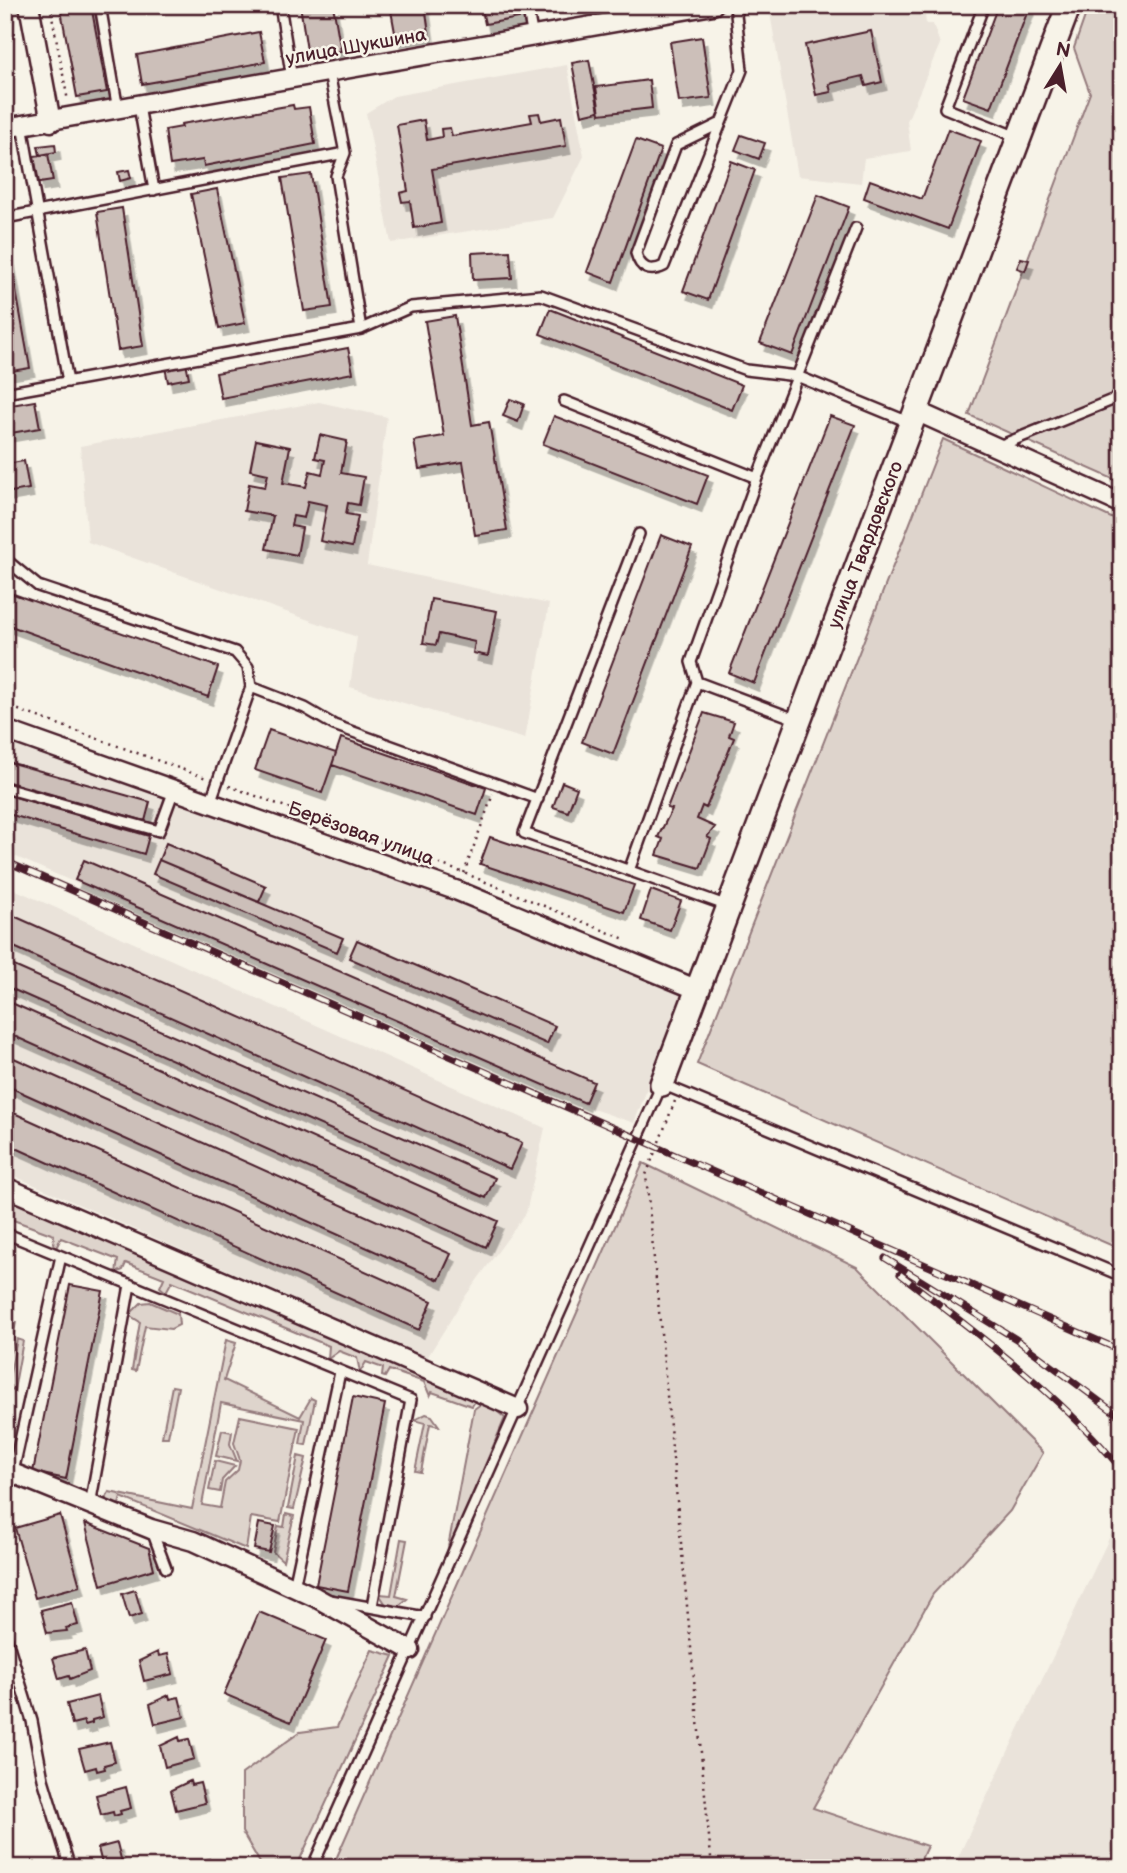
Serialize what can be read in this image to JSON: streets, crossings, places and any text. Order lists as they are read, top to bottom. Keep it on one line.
{"streets":{"street":["улица Шукшина","улица Твардовского","Берёзовая улица"]},"crossings":[["улица Твардовского","Берёзовая улица"]],"north":"top"}
